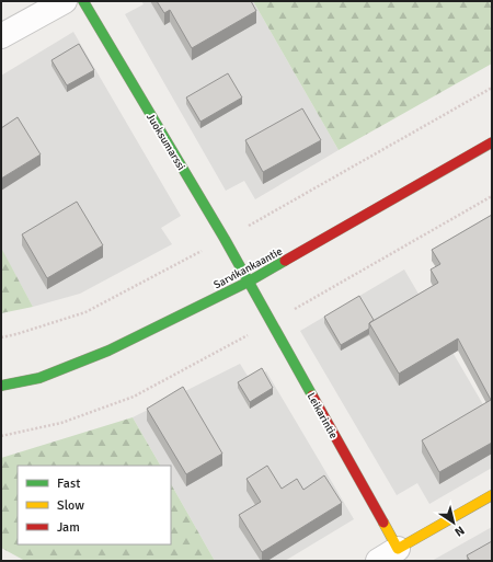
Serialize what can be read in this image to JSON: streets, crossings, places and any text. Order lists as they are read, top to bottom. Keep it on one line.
{"streets":{"street":["Juoksumarssi","Sarvikankaantie","Leikarintie"]},"crossings":[["Juoksumarssi","Sarvikankaantie"],["Juoksumarssi","Leikarintie"],["Sarvikankaantie","Leikarintie"]],"legend":["Fast","Slow","Jam"],"north":"bottom right"}
